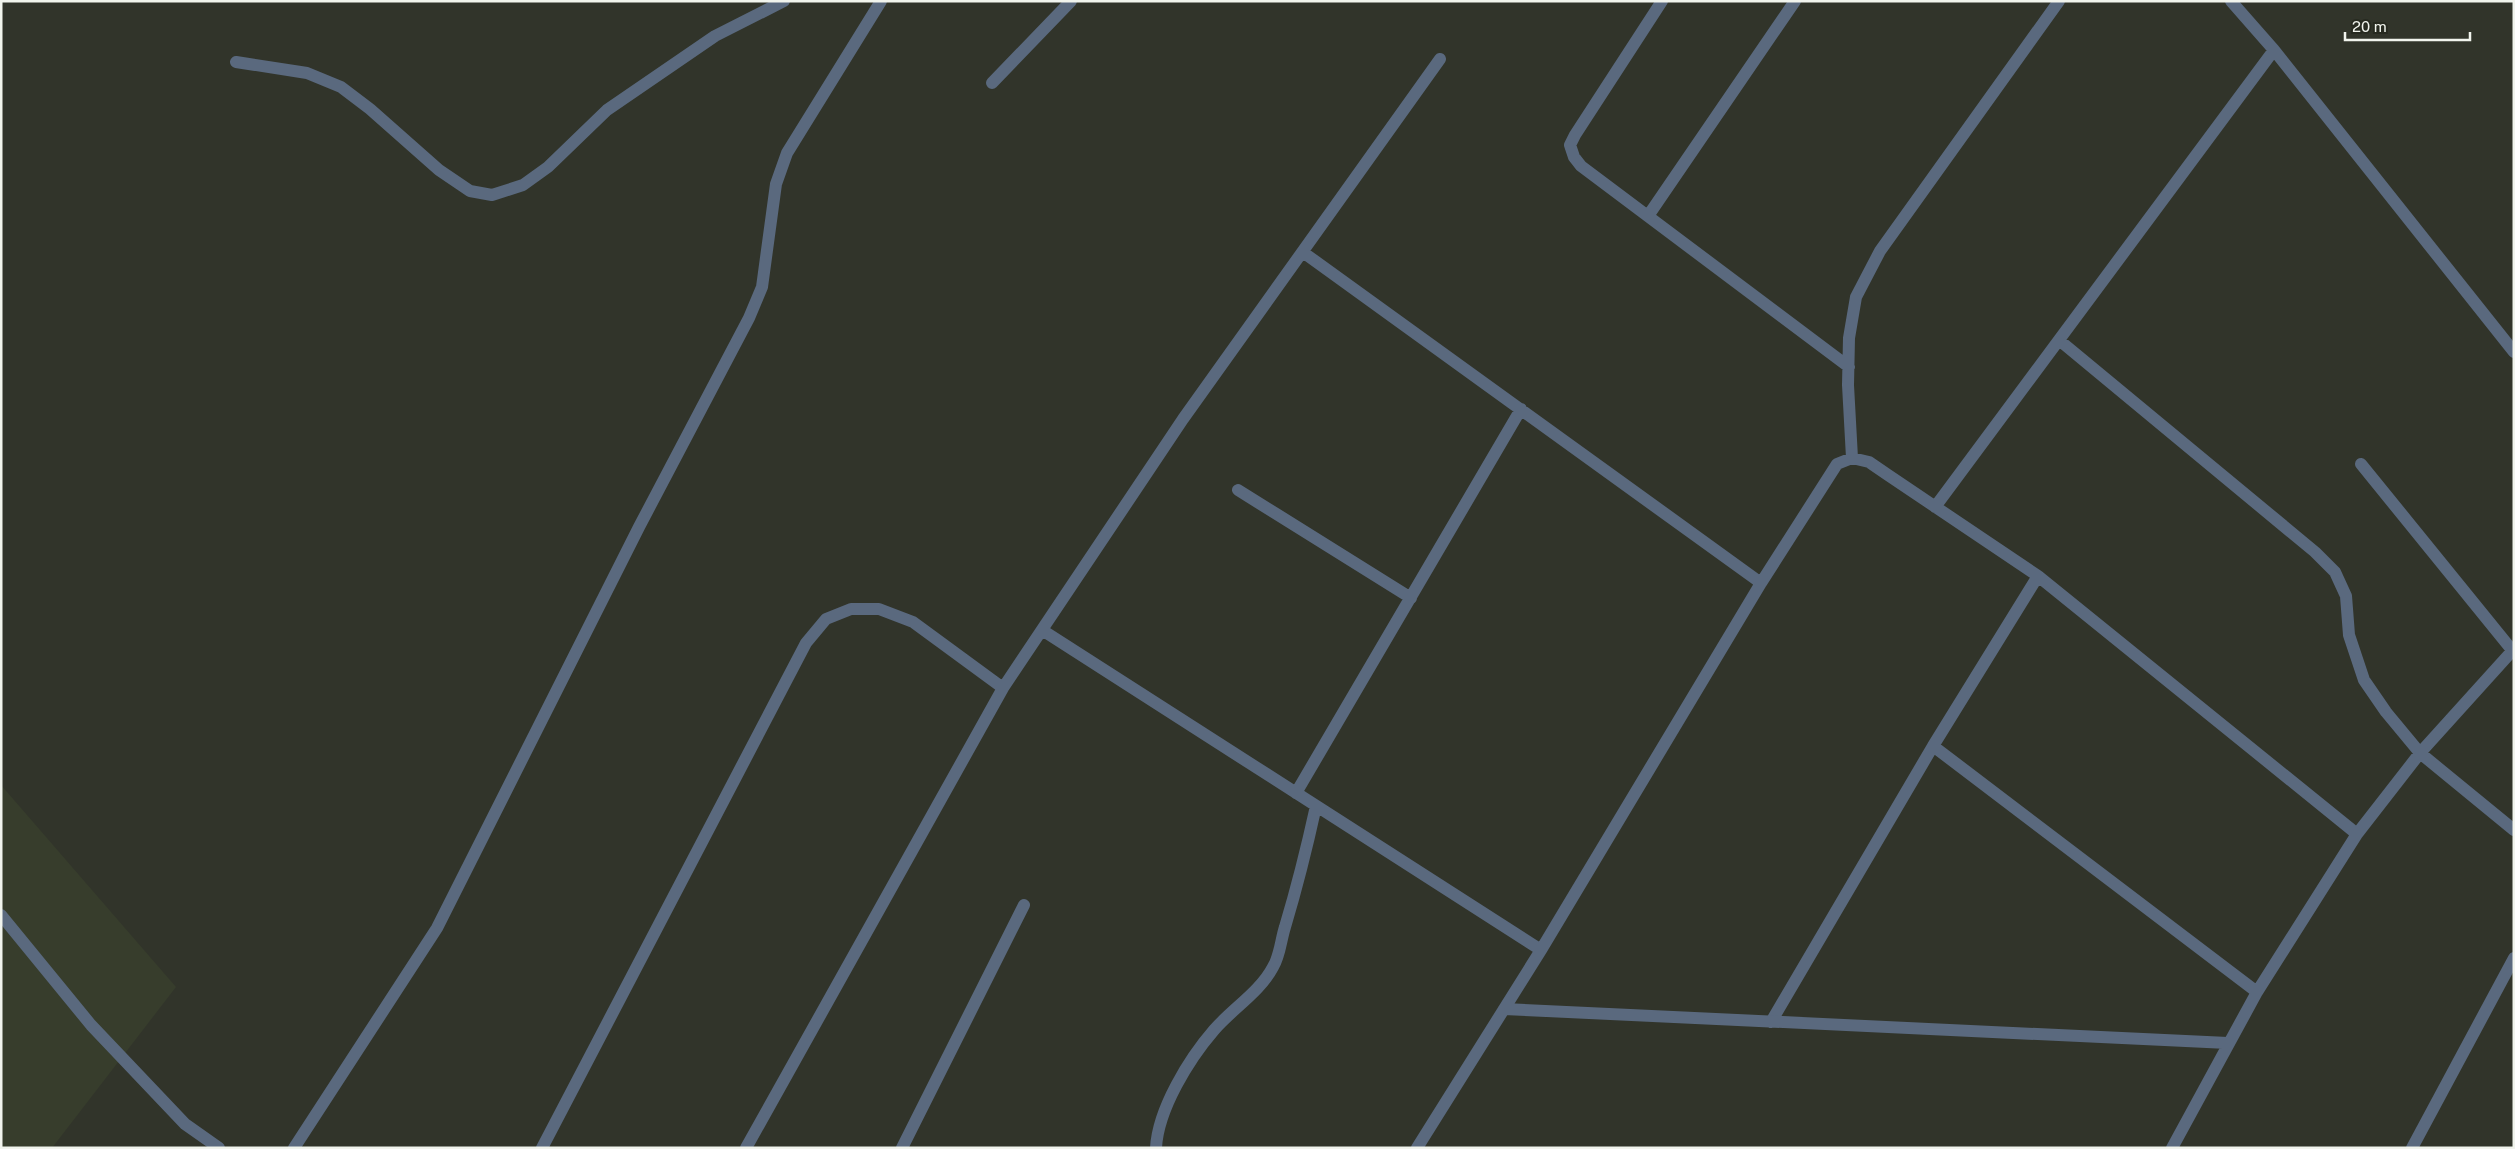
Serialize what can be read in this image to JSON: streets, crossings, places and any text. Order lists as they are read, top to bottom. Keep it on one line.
{"scale_bar":"20 m"}
